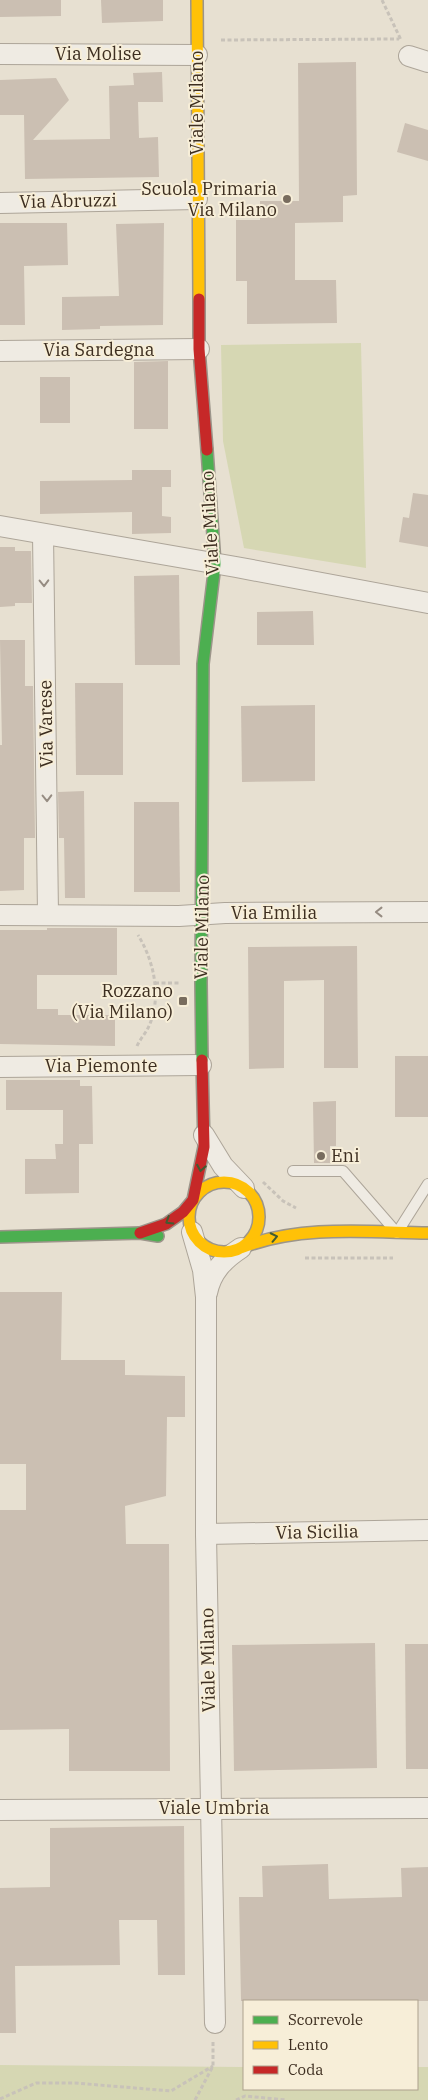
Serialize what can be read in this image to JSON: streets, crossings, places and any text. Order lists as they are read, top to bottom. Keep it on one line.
{"streets":{"street":["Via Molise","Viale Milano","Via Abruzzi","Via Sardegna","Via Varese","Via Emilia","Via Piemonte","Via Sicilia","Viale Umbria"]},"crossings":[["Via Molise","Viale Milano"],["Viale Milano","Via Abruzzi"],["Viale Milano","Via Sardegna"],["Viale Milano","Via Emilia"],["Viale Milano","Via Piemonte"],["Viale Milano","Via Sicilia"],["Viale Milano","Viale Umbria"],["Via Varese","Via Emilia"]],"one_way":["Via Varese","Via Emilia"],"places":{"other":["Scuola Primaria Via Milano","Eni"],"transit":["Rozzano (Via Milano)"]},"legend":["Scorrevole","Lento","Coda"]}
